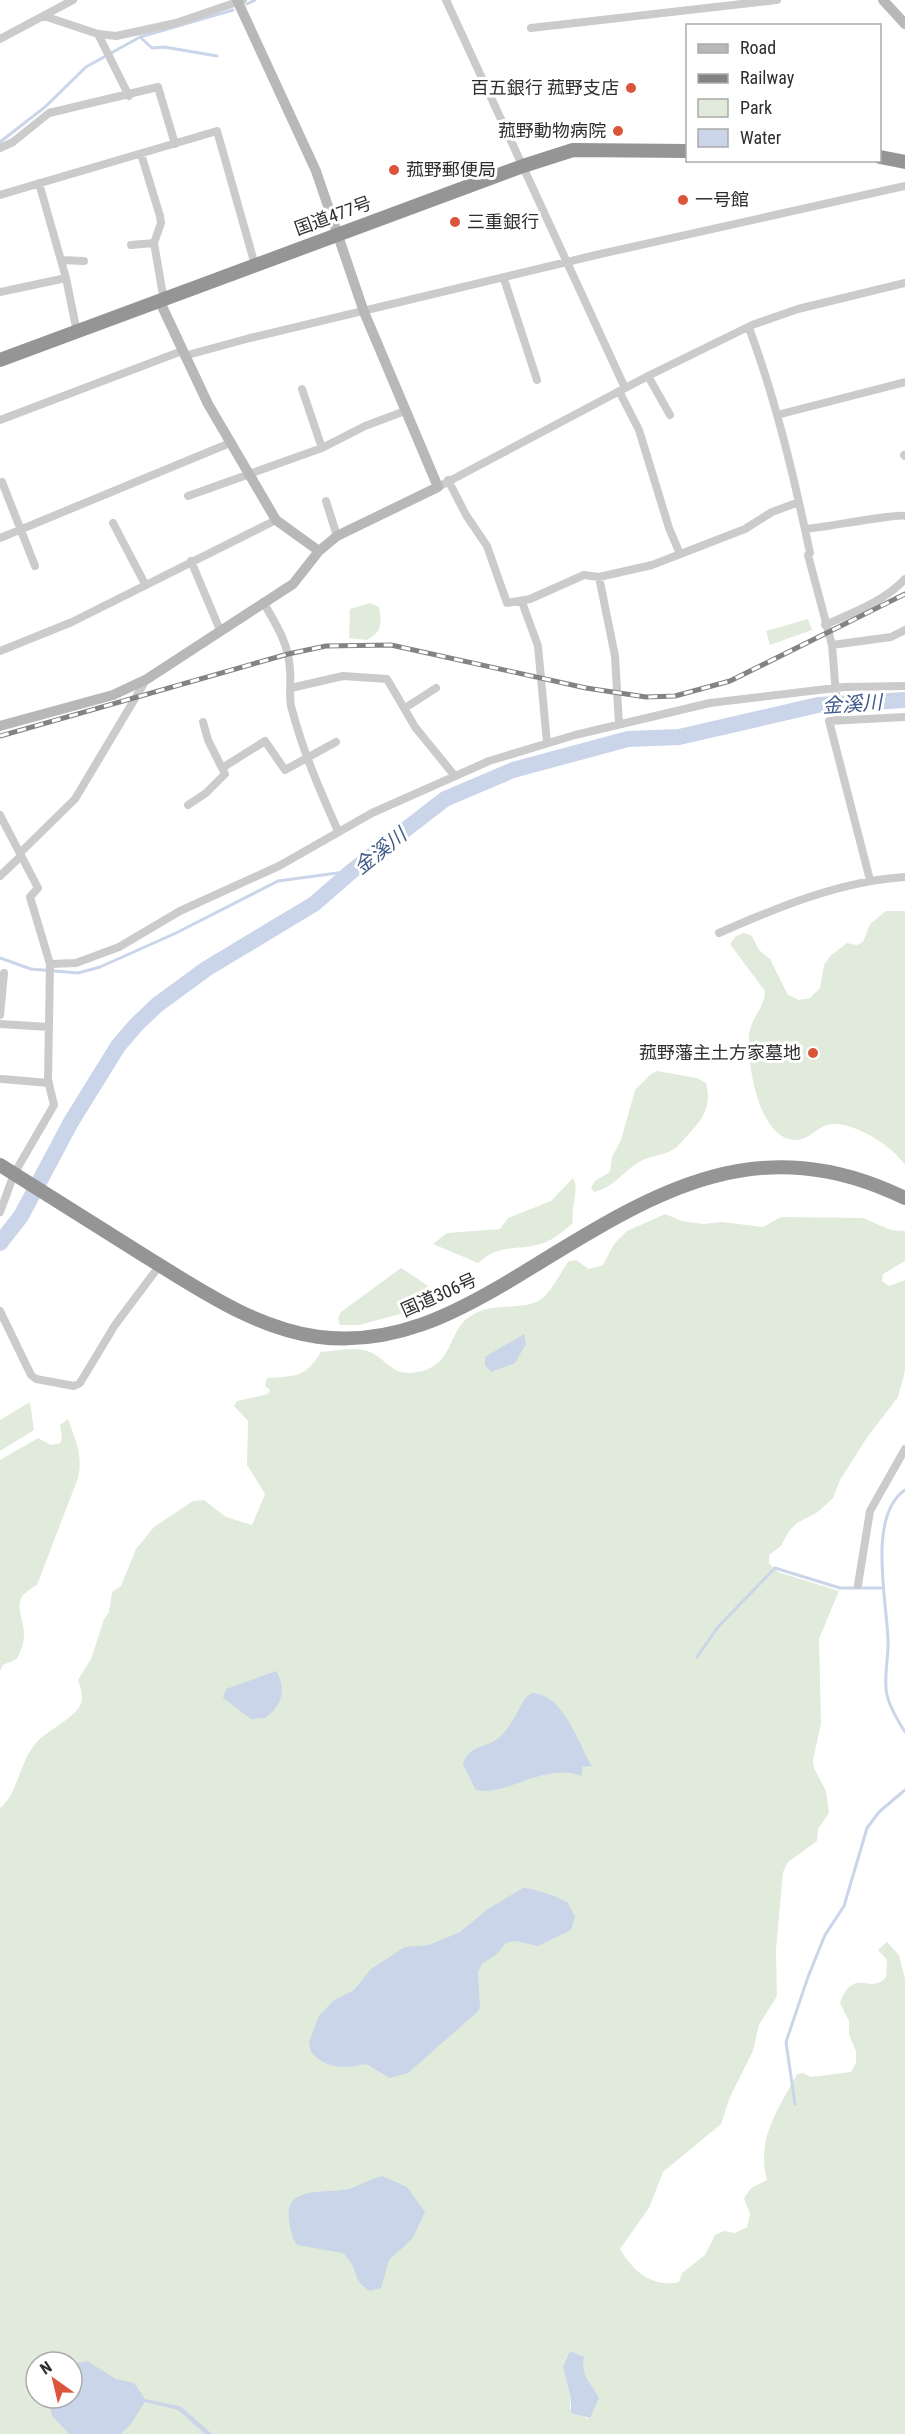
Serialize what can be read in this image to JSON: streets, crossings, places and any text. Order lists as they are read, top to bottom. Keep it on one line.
{"streets":{"highway":["国道477号","国道306号"]},"water":["金溪川"],"places":["百五銀行 菰野支店","菰野動物病院","菰野郵便局","一号館","三重銀行","菰野藩主土方家墓地"],"legend":["Road","Railway","Park","Water"],"north":"top left"}
